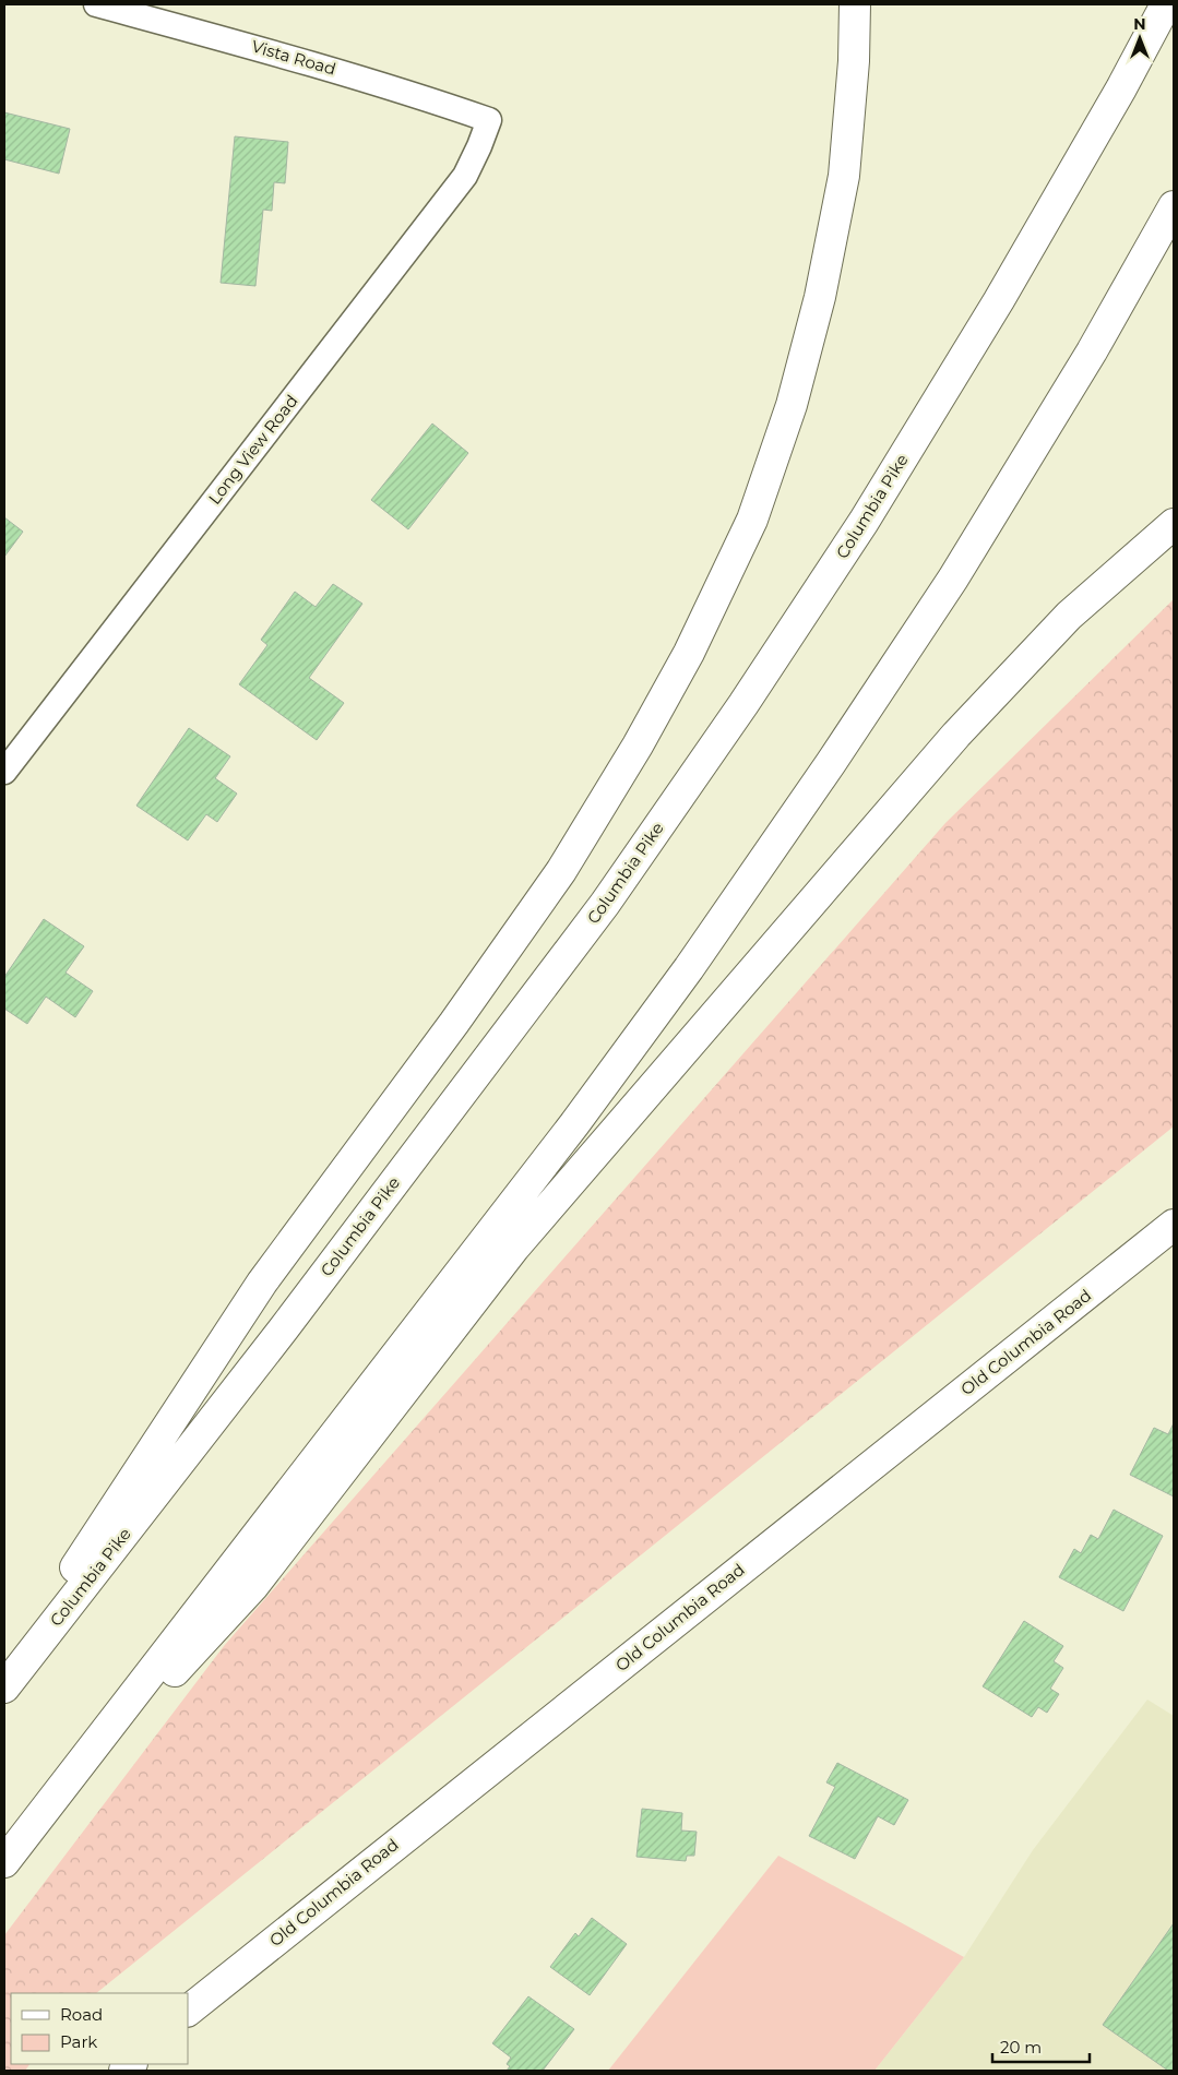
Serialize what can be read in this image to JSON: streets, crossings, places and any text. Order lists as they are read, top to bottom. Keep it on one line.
{"streets":{"main road":["Columbia Pike","Old Columbia Road"],"street":["Vista Road","Long View Road"]},"crossings":[["Vista Road","Long View Road"]],"legend":["Road","Park"],"scale_bar":"20 m","north":"top"}
